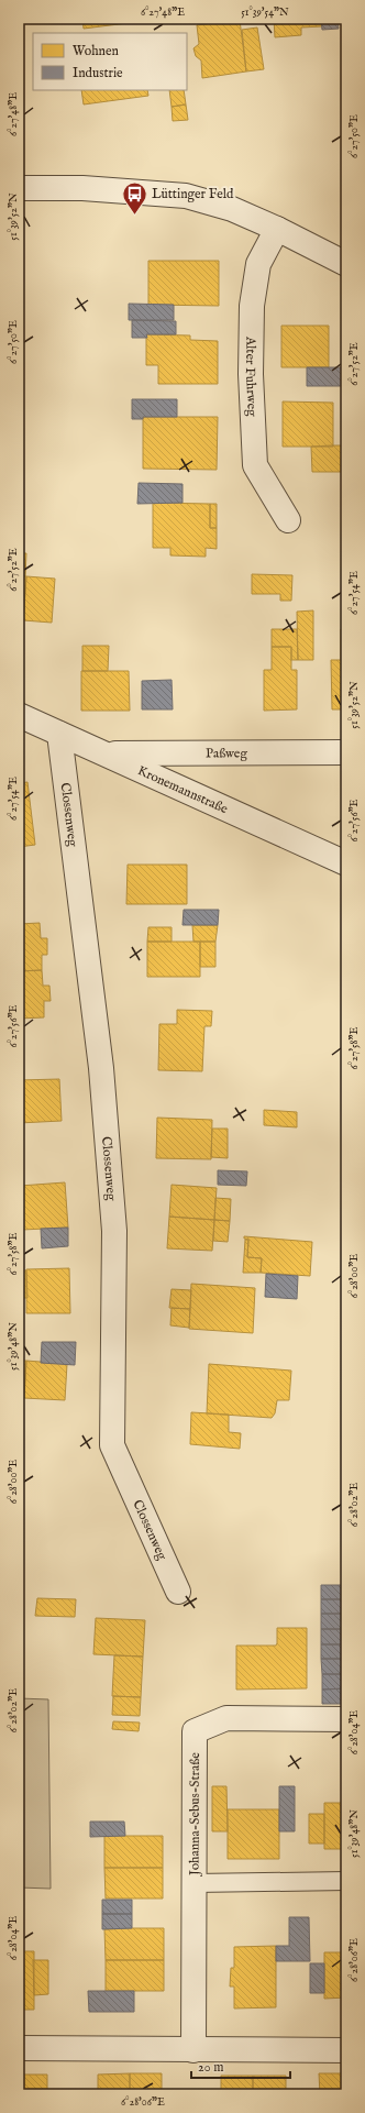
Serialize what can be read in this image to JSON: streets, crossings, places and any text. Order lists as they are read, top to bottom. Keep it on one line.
{"streets":{"street":["Alter Fuhrweg","Paßweg","Kronemannstraße","Clossenweg","Johanna-Sebus-Straße"]},"crossings":[["Paßweg","Kronemannstraße"],["Kronemannstraße","Clossenweg"]],"places":{"bus stop":["Lüttinger Feld"]},"legend":["Wohnen","Industrie"],"scale_bar":"20 m","coordinates":["6°27'48\"E","51°39'54\"N","6°27'50\"E","51°39'52\"N","6°27'52\"E","6°27'54\"E","6°27'56\"E","6°27'58\"E","6°28'00\"E","51°39'48\"N","6°28'02\"E","6°28'04\"E","6°28'06\"E"]}
